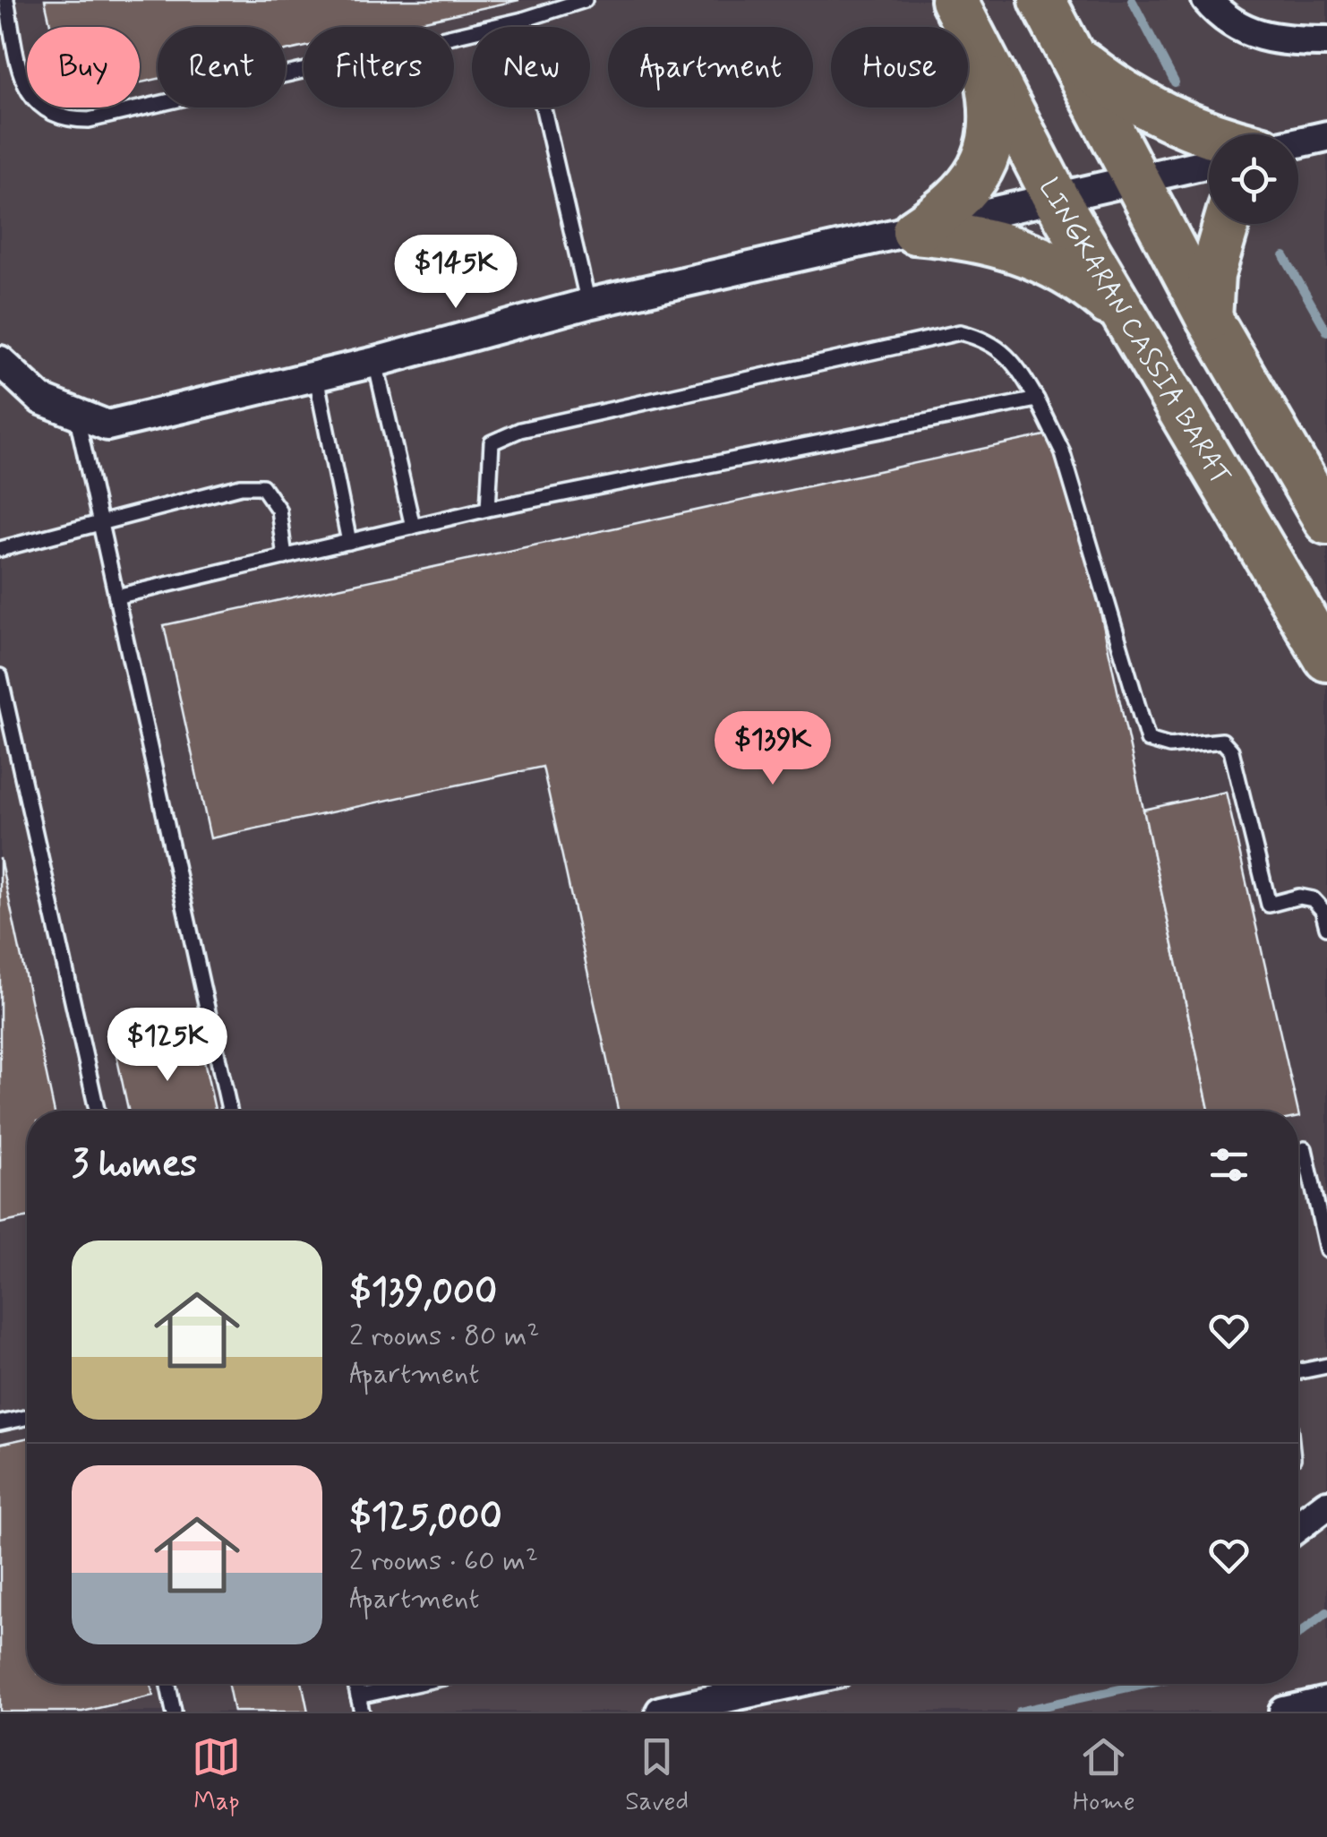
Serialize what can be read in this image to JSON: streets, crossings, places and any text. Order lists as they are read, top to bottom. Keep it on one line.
{"streets":{"main road":["LINGKARAN CASSIA BARAT"]},"page":{"chip":["Buy","Rent","Filters","New","Apartment","House"],"price":["$145K","$139K","$125K"],"heading":"3 homes","list":[{"name":"$139,000","note":"2 rooms · 80 m² · Apartment"},{"name":"$125,000","note":"2 rooms · 60 m² · Apartment"}],"tabs":["Map","Saved","Home"]}}
